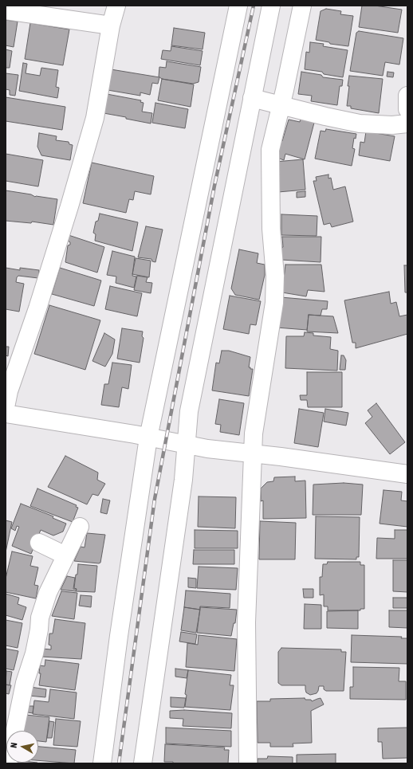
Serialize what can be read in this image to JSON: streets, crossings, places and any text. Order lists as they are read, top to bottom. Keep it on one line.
{"north":"left"}
